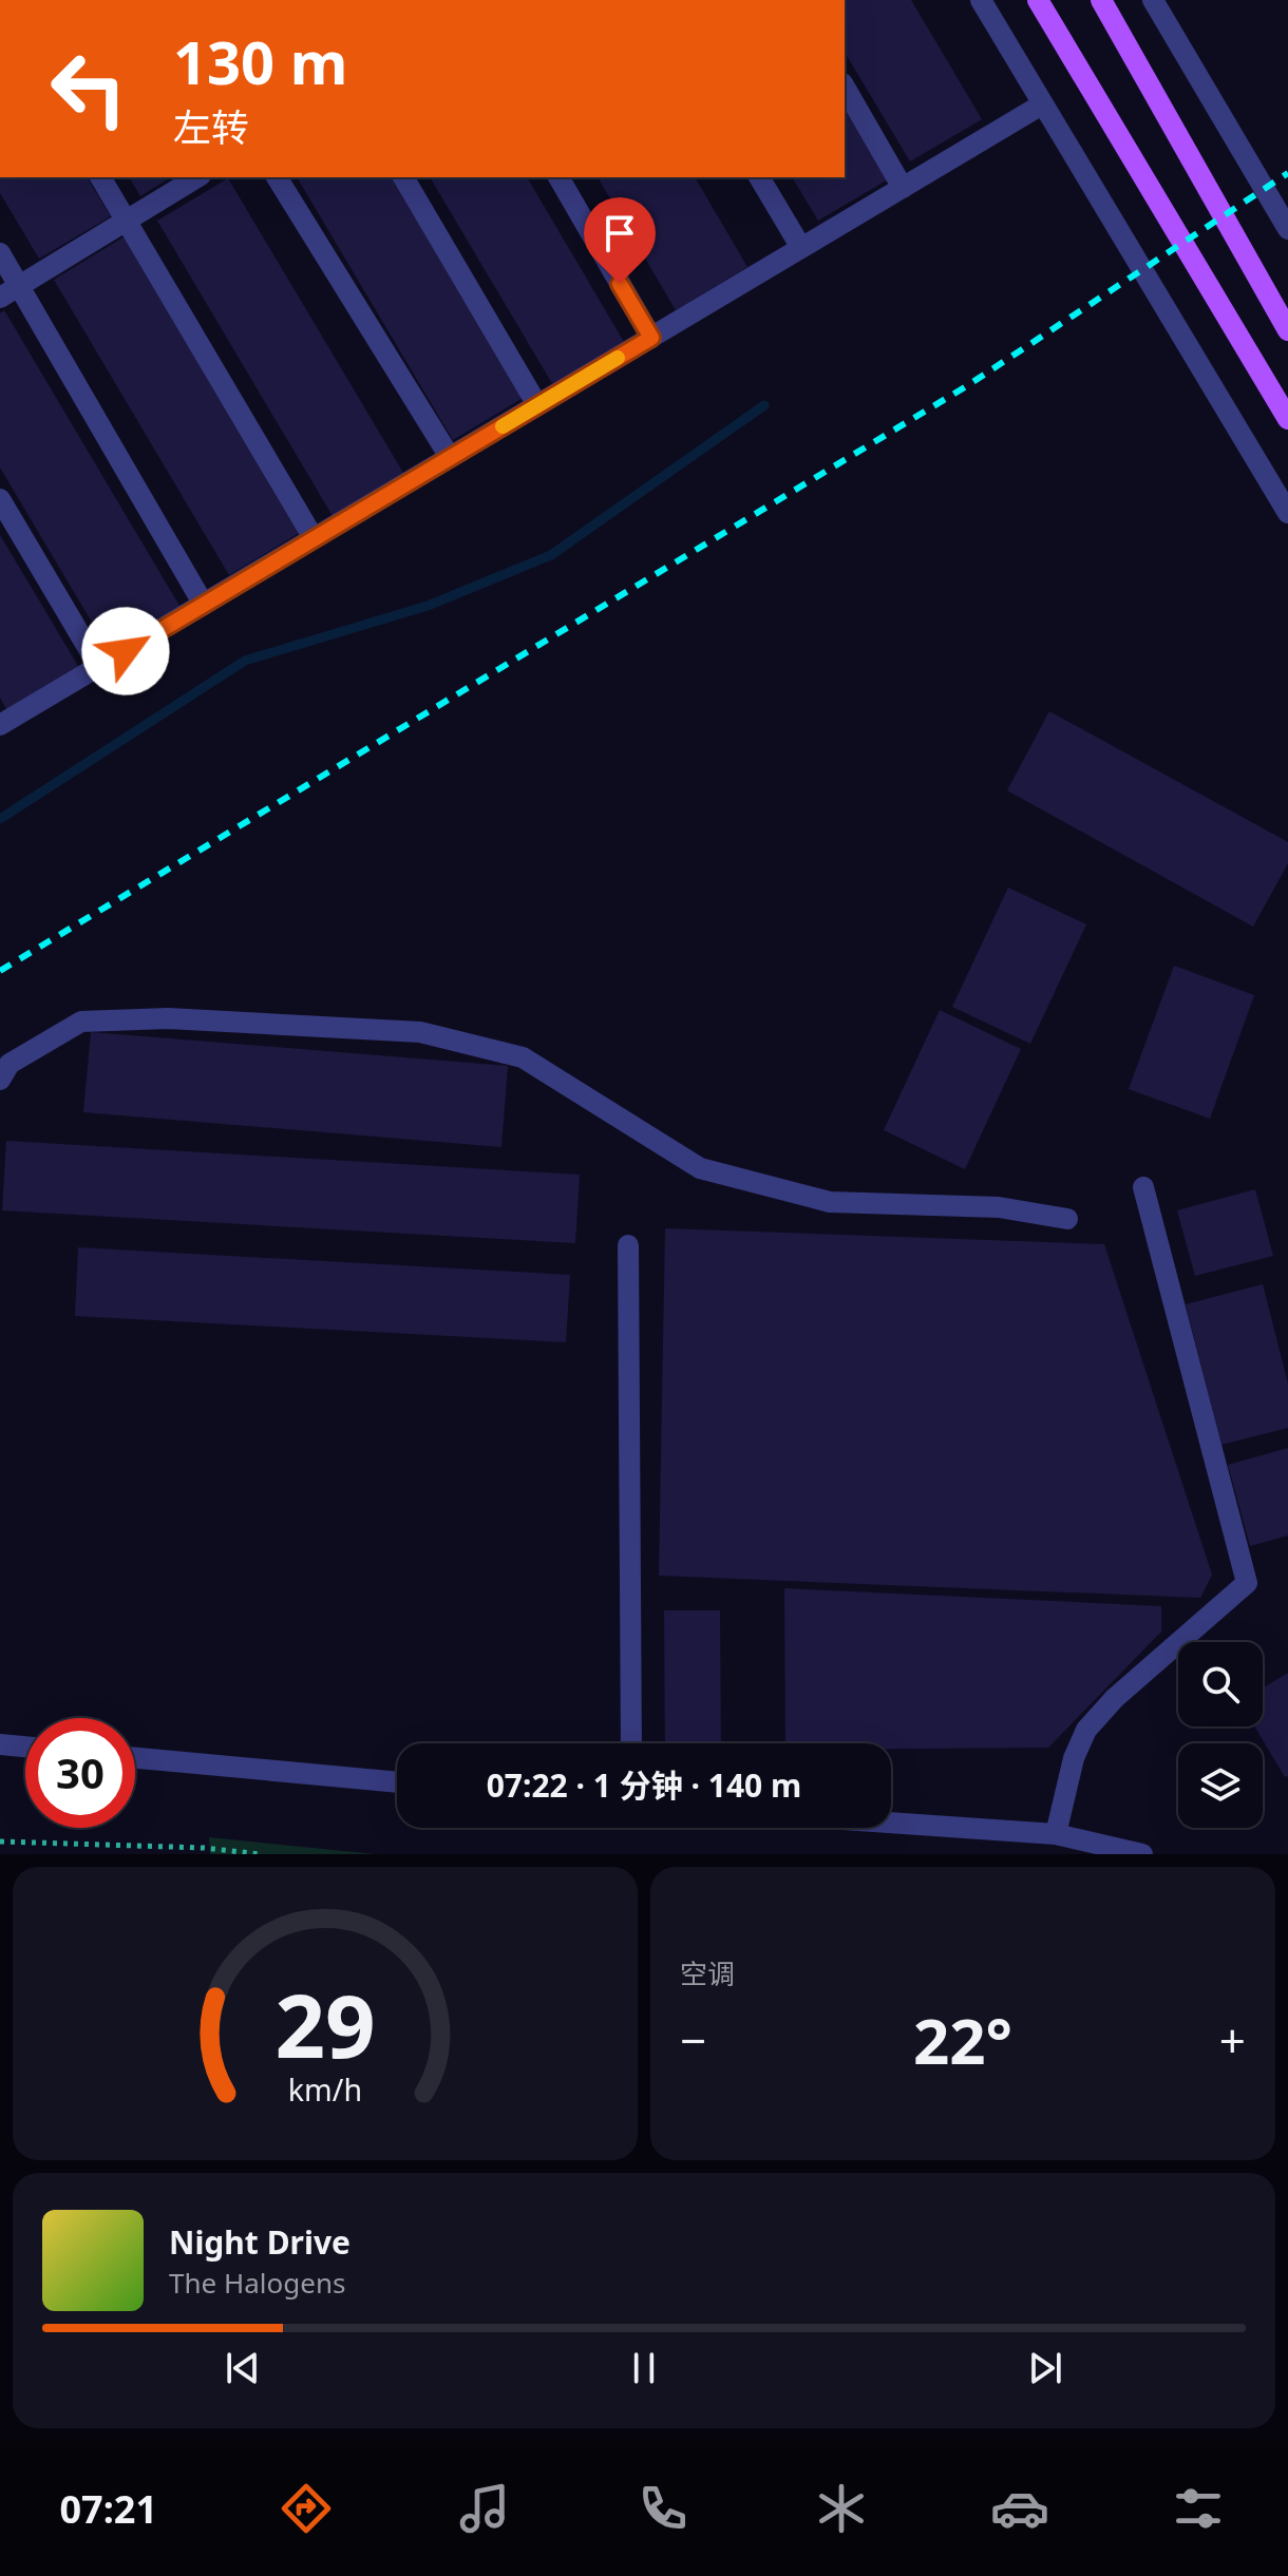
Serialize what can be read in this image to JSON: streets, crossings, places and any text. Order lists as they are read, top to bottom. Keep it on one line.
{"page":{"turn":["130 m","左转"],"limit":"30","trip":"07:22 · 1 分钟 · 140 m","tile":"空调","heat":["−","22°","+"],"song":["Night Drive","The Halogens"],"tabs":"07:21","gauge":["29","km/h"]}}
